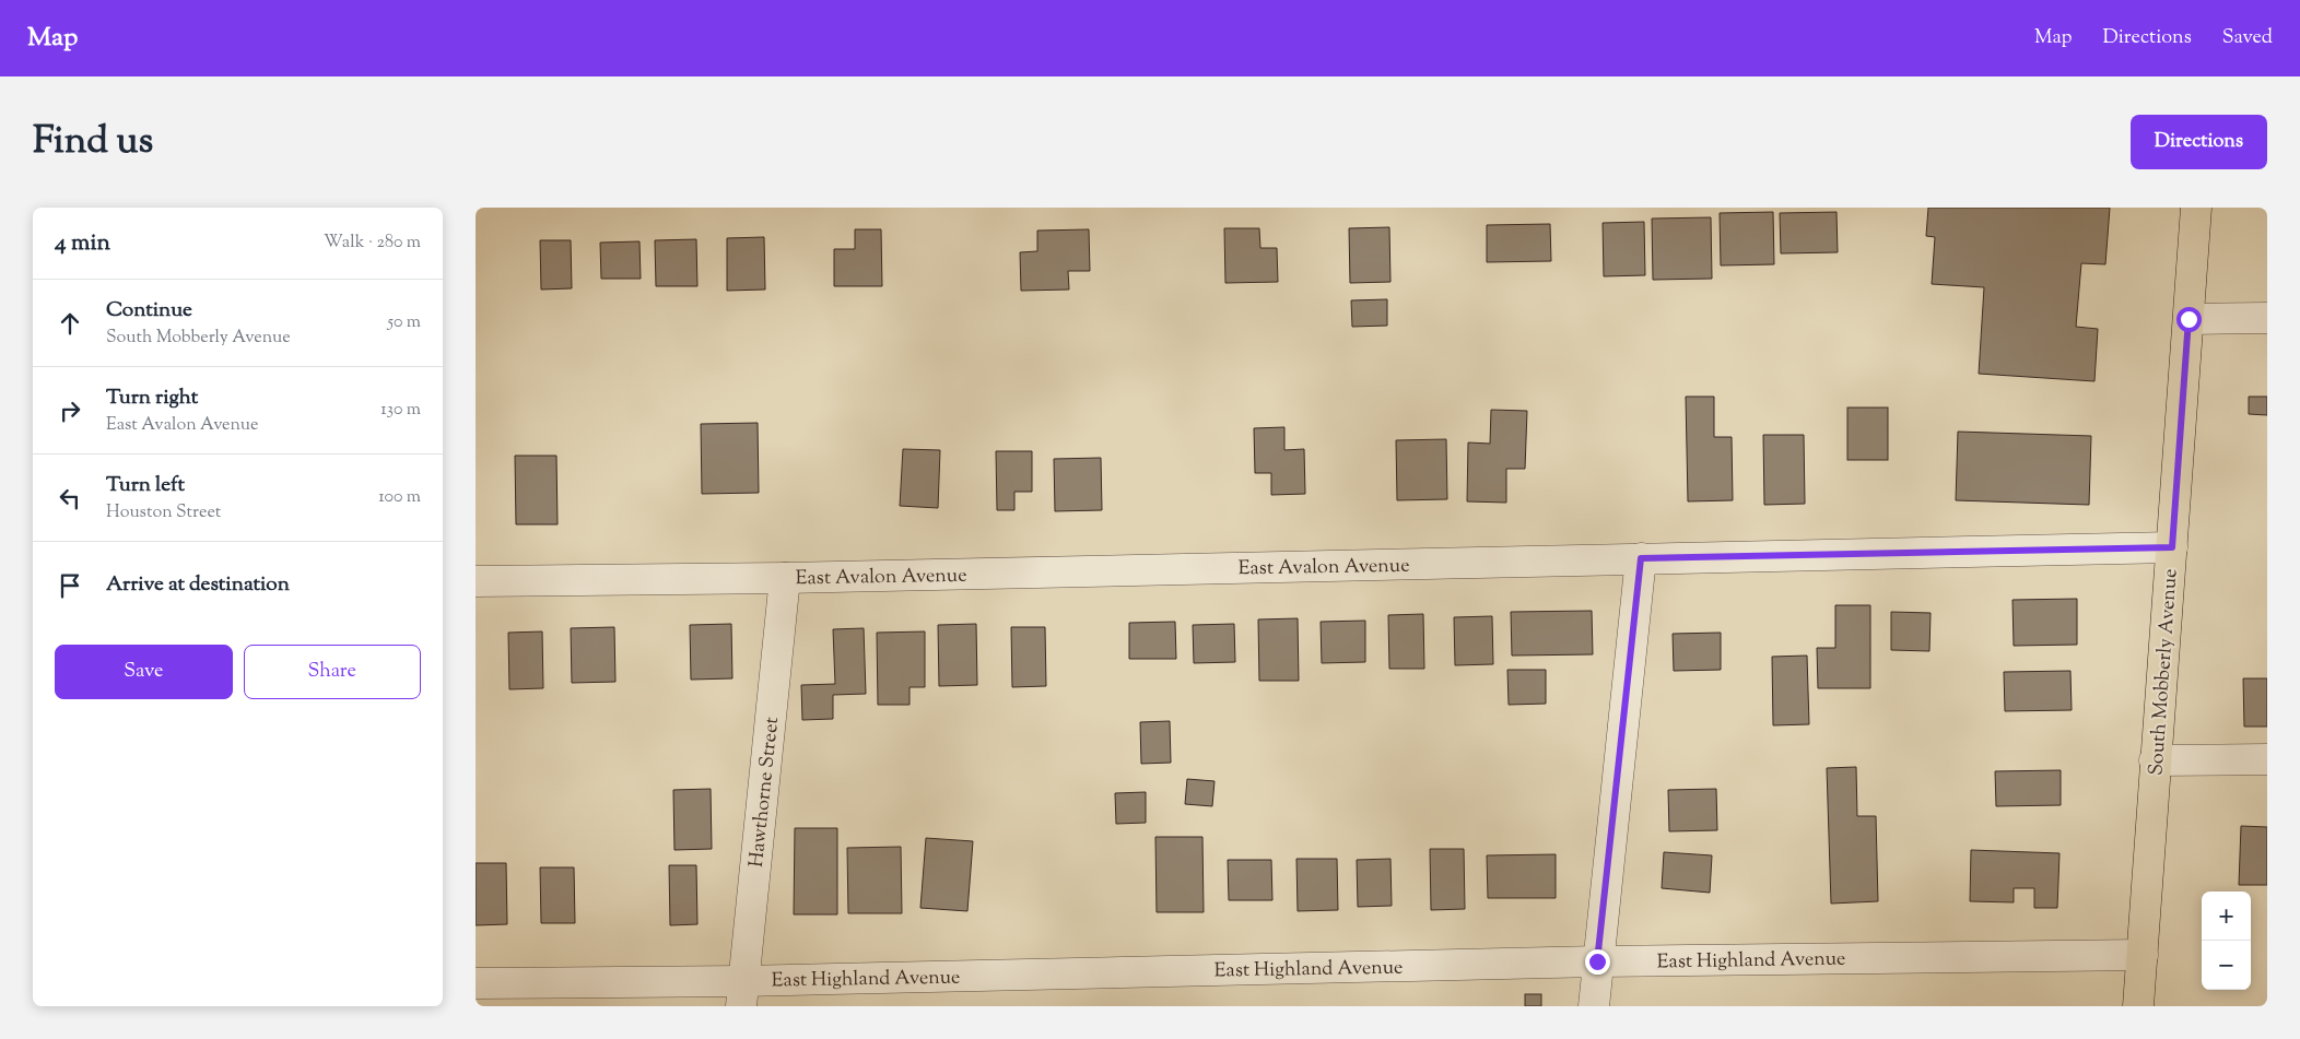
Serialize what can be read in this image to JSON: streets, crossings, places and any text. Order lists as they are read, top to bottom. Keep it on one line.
{"streets":{"main road":["South Mobberly Avenue"],"street":["East Avalon Avenue","Hawthorne Street","East Highland Avenue"]},"crossings":[["East Avalon Avenue","South Mobberly Avenue"],["East Avalon Avenue","Hawthorne Street"],["South Mobberly Avenue","East Highland Avenue"],["Hawthorne Street","East Highland Avenue"]],"page":{"header":"Map","nav":["Map","Directions","Saved"],"title":"Find us","buttons":["Directions",["Save","Share"]],"heading":["4 min","Walk · 280 m"],"list":[["Continue","South Mobberly Avenue","50 m"],["Turn right","East Avalon Avenue","130 m"],["Turn left","Houston Street","100 m"],"Arrive at destination"],"map_buttons":["+","−"]}}
